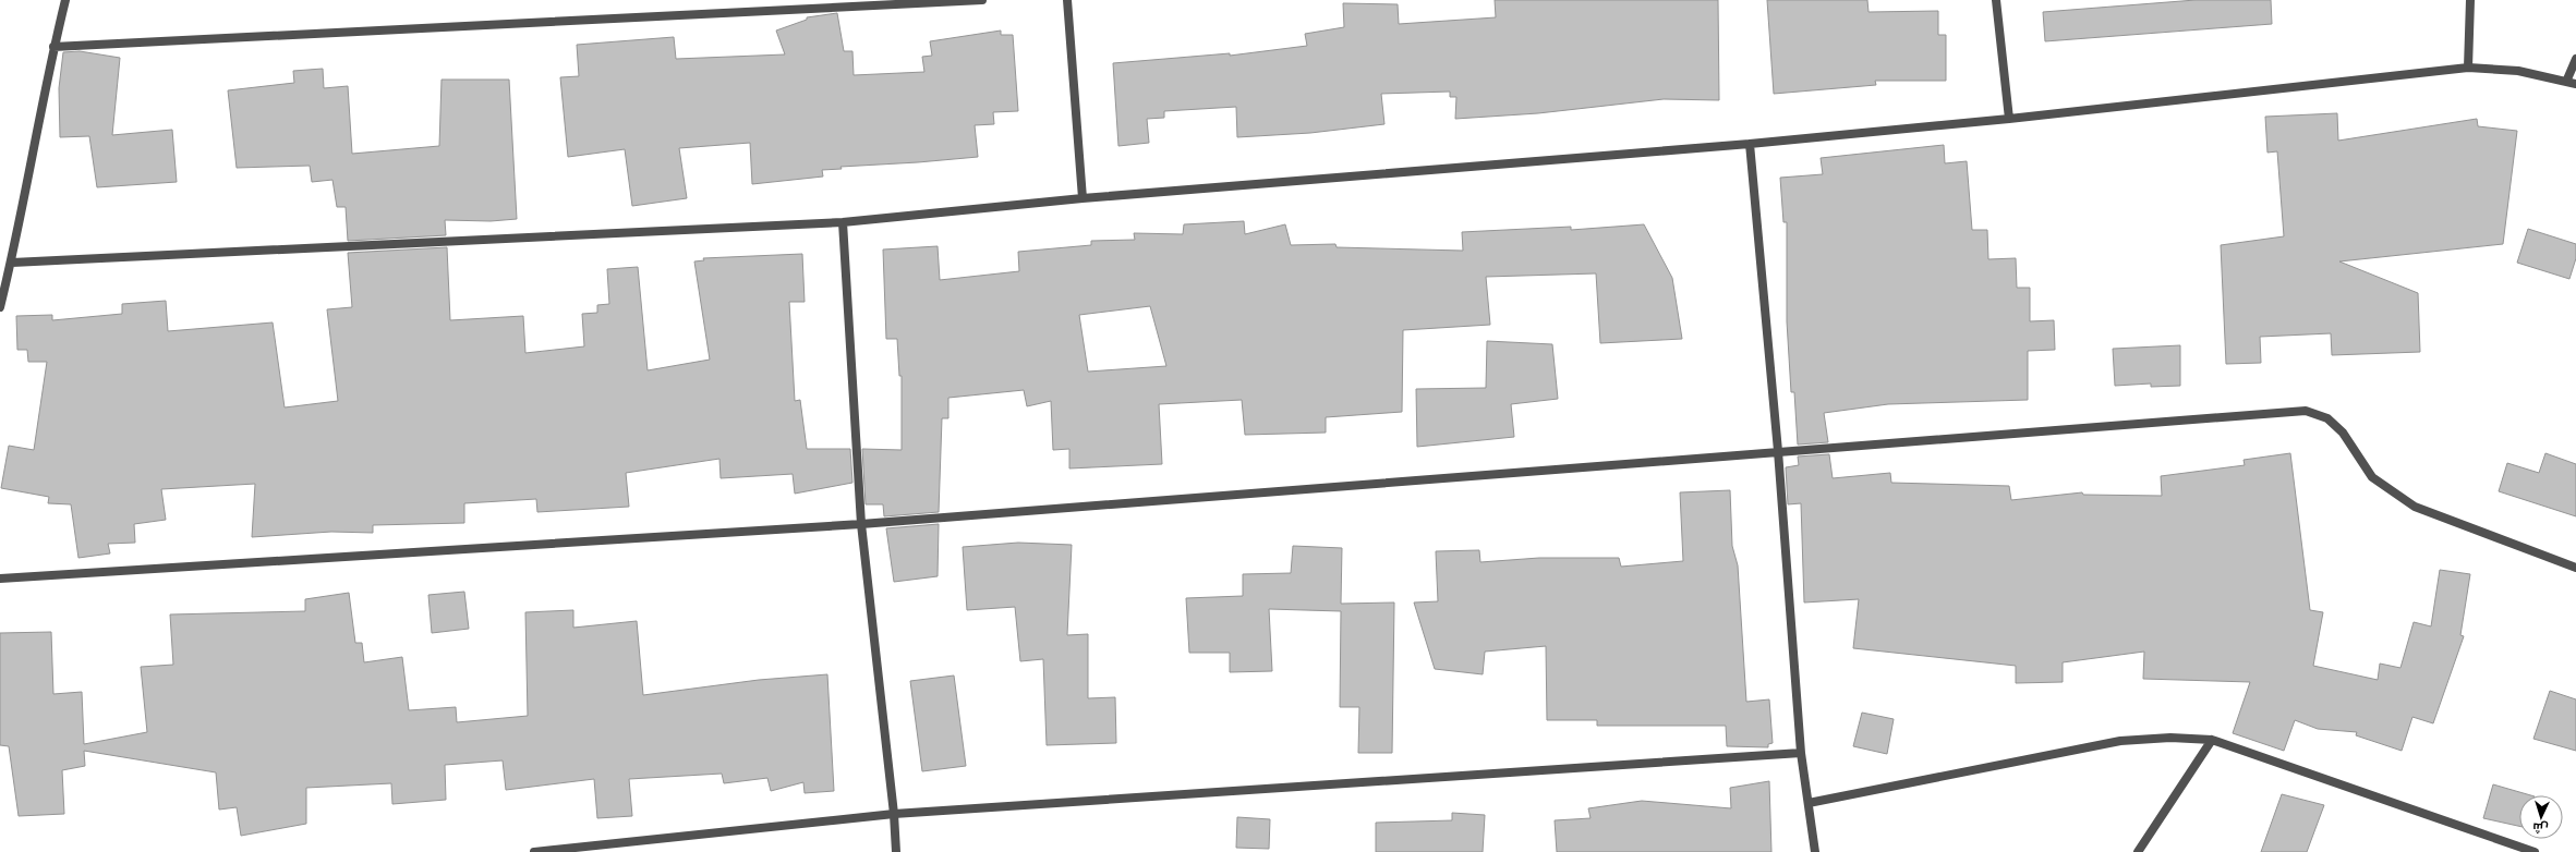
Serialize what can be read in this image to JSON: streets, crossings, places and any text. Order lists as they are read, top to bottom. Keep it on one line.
{"north":"bottom"}
